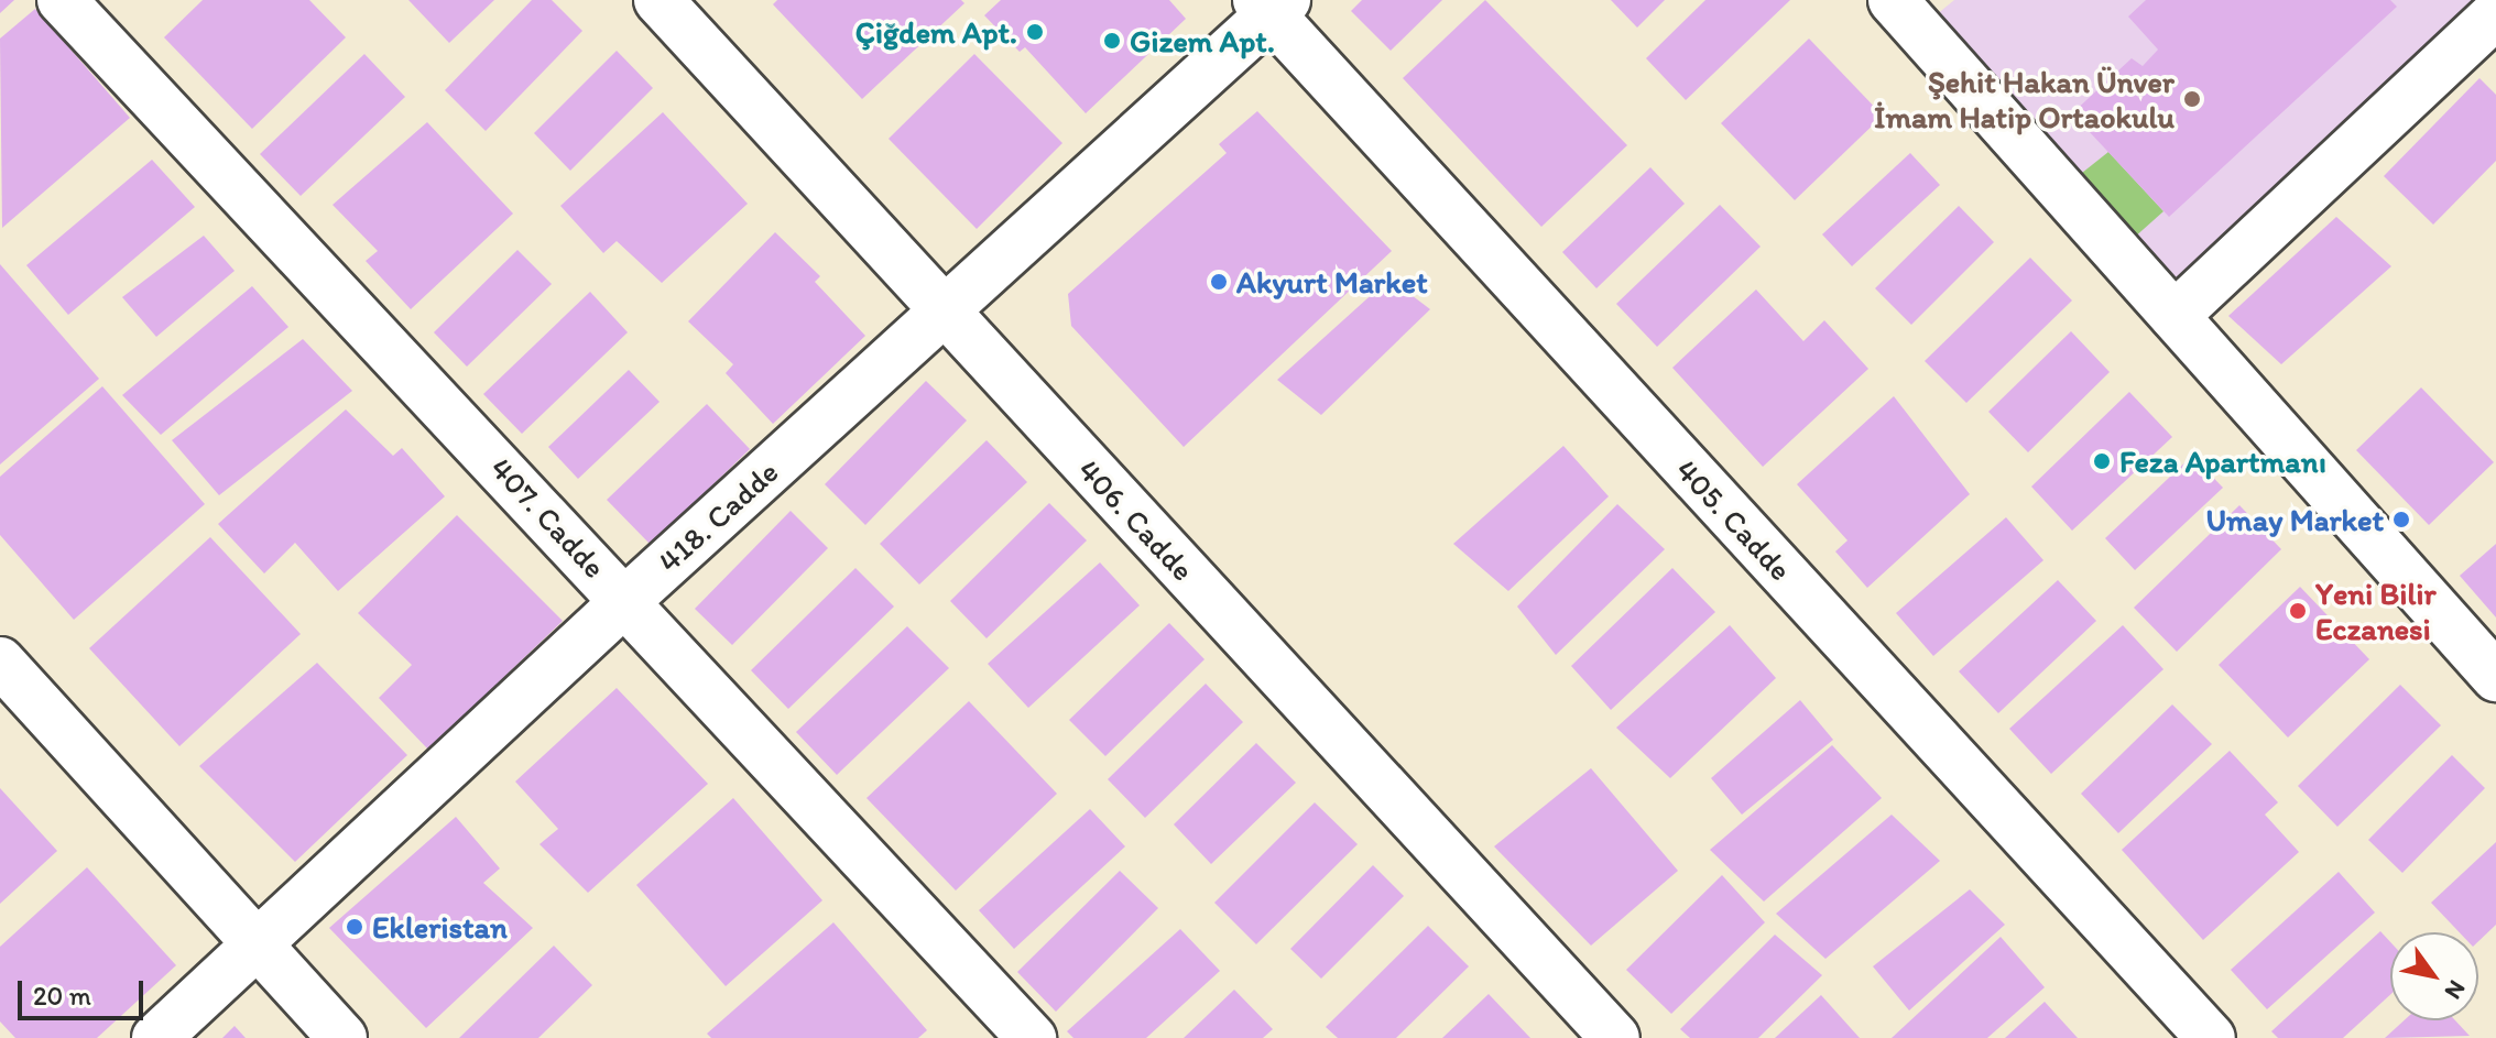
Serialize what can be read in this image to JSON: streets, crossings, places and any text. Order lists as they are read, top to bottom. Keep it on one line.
{"streets":{"street":["418. Cadde","407. Cadde","406. Cadde","405. Cadde"]},"crossings":[["418. Cadde","407. Cadde"],["418. Cadde","406. Cadde"],["418. Cadde","405. Cadde"]],"places":["Çiğdem Apt.","Gizem Apt.","Şehit Hakan Ünver İmam Hatip Ortaokulu","Akyurt Market","Feza Apartmanı","Umay Market","Yeni Bilir Eczanesi","Ekleristan"],"scale_bar":"20 m","north":"bottom right"}
